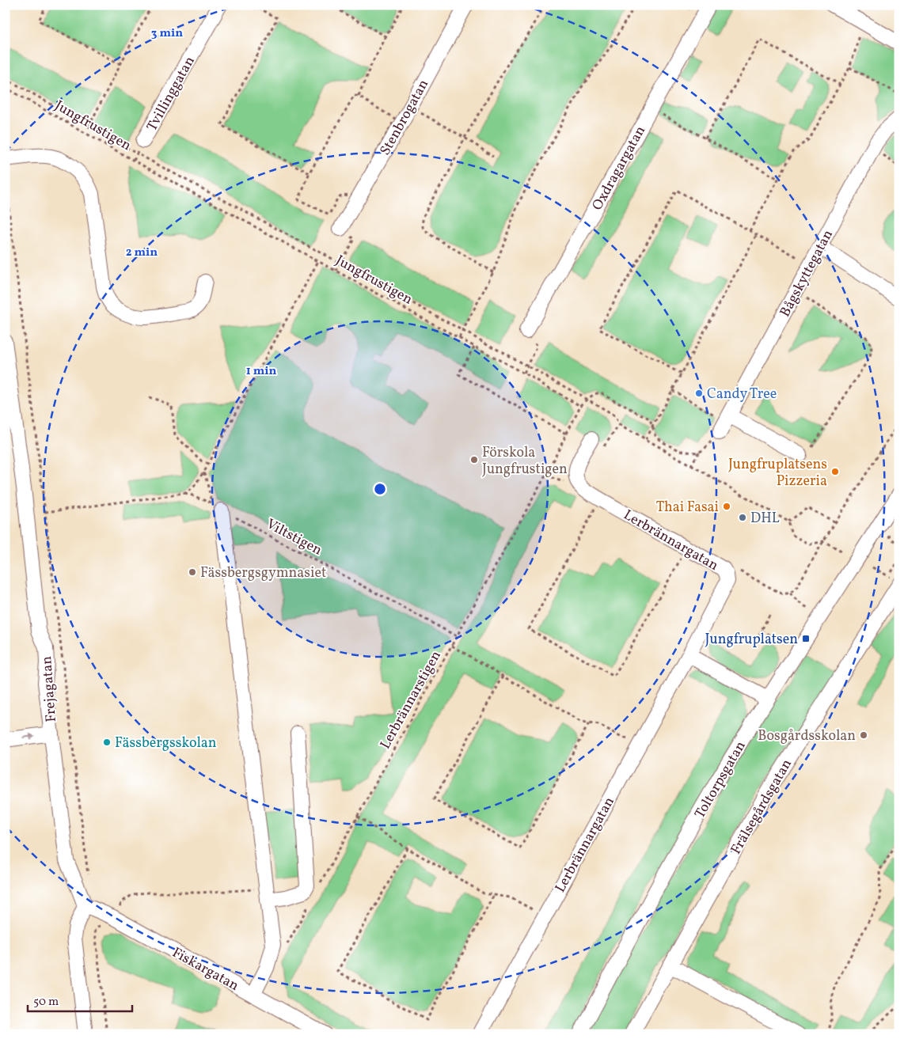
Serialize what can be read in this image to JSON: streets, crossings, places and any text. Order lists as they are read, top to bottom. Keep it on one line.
{"streets":{"street":["Tvillinggatan","Stenbrogatan","Oxdragargatan","Bågskyttegatan","Lerbrännargatan","Frejagatan","Toltorpsgatan","Frälsegårdsgatan","Fiskargatan"],"path":["Jungfrustigen","Viltstigen","Lerbrännarstigen"]},"crossings":[["Jungfrustigen","Lerbrännarstigen"],["Viltstigen","Lerbrännarstigen"],["Frejagatan","Fiskargatan"]],"places":{"other":["Candy Tree","Förskola Jungfrustigen","Jungfruplatsens Pizzeria","Thai Fasai","DHL","Fässbergsgymnasiet","Bosgårdsskolan","Fässbergsskolan"],"transit":["Jungfruplatsen"]},"scale_bar":"50 m","rings":["3 min","2 min","1 min"]}
